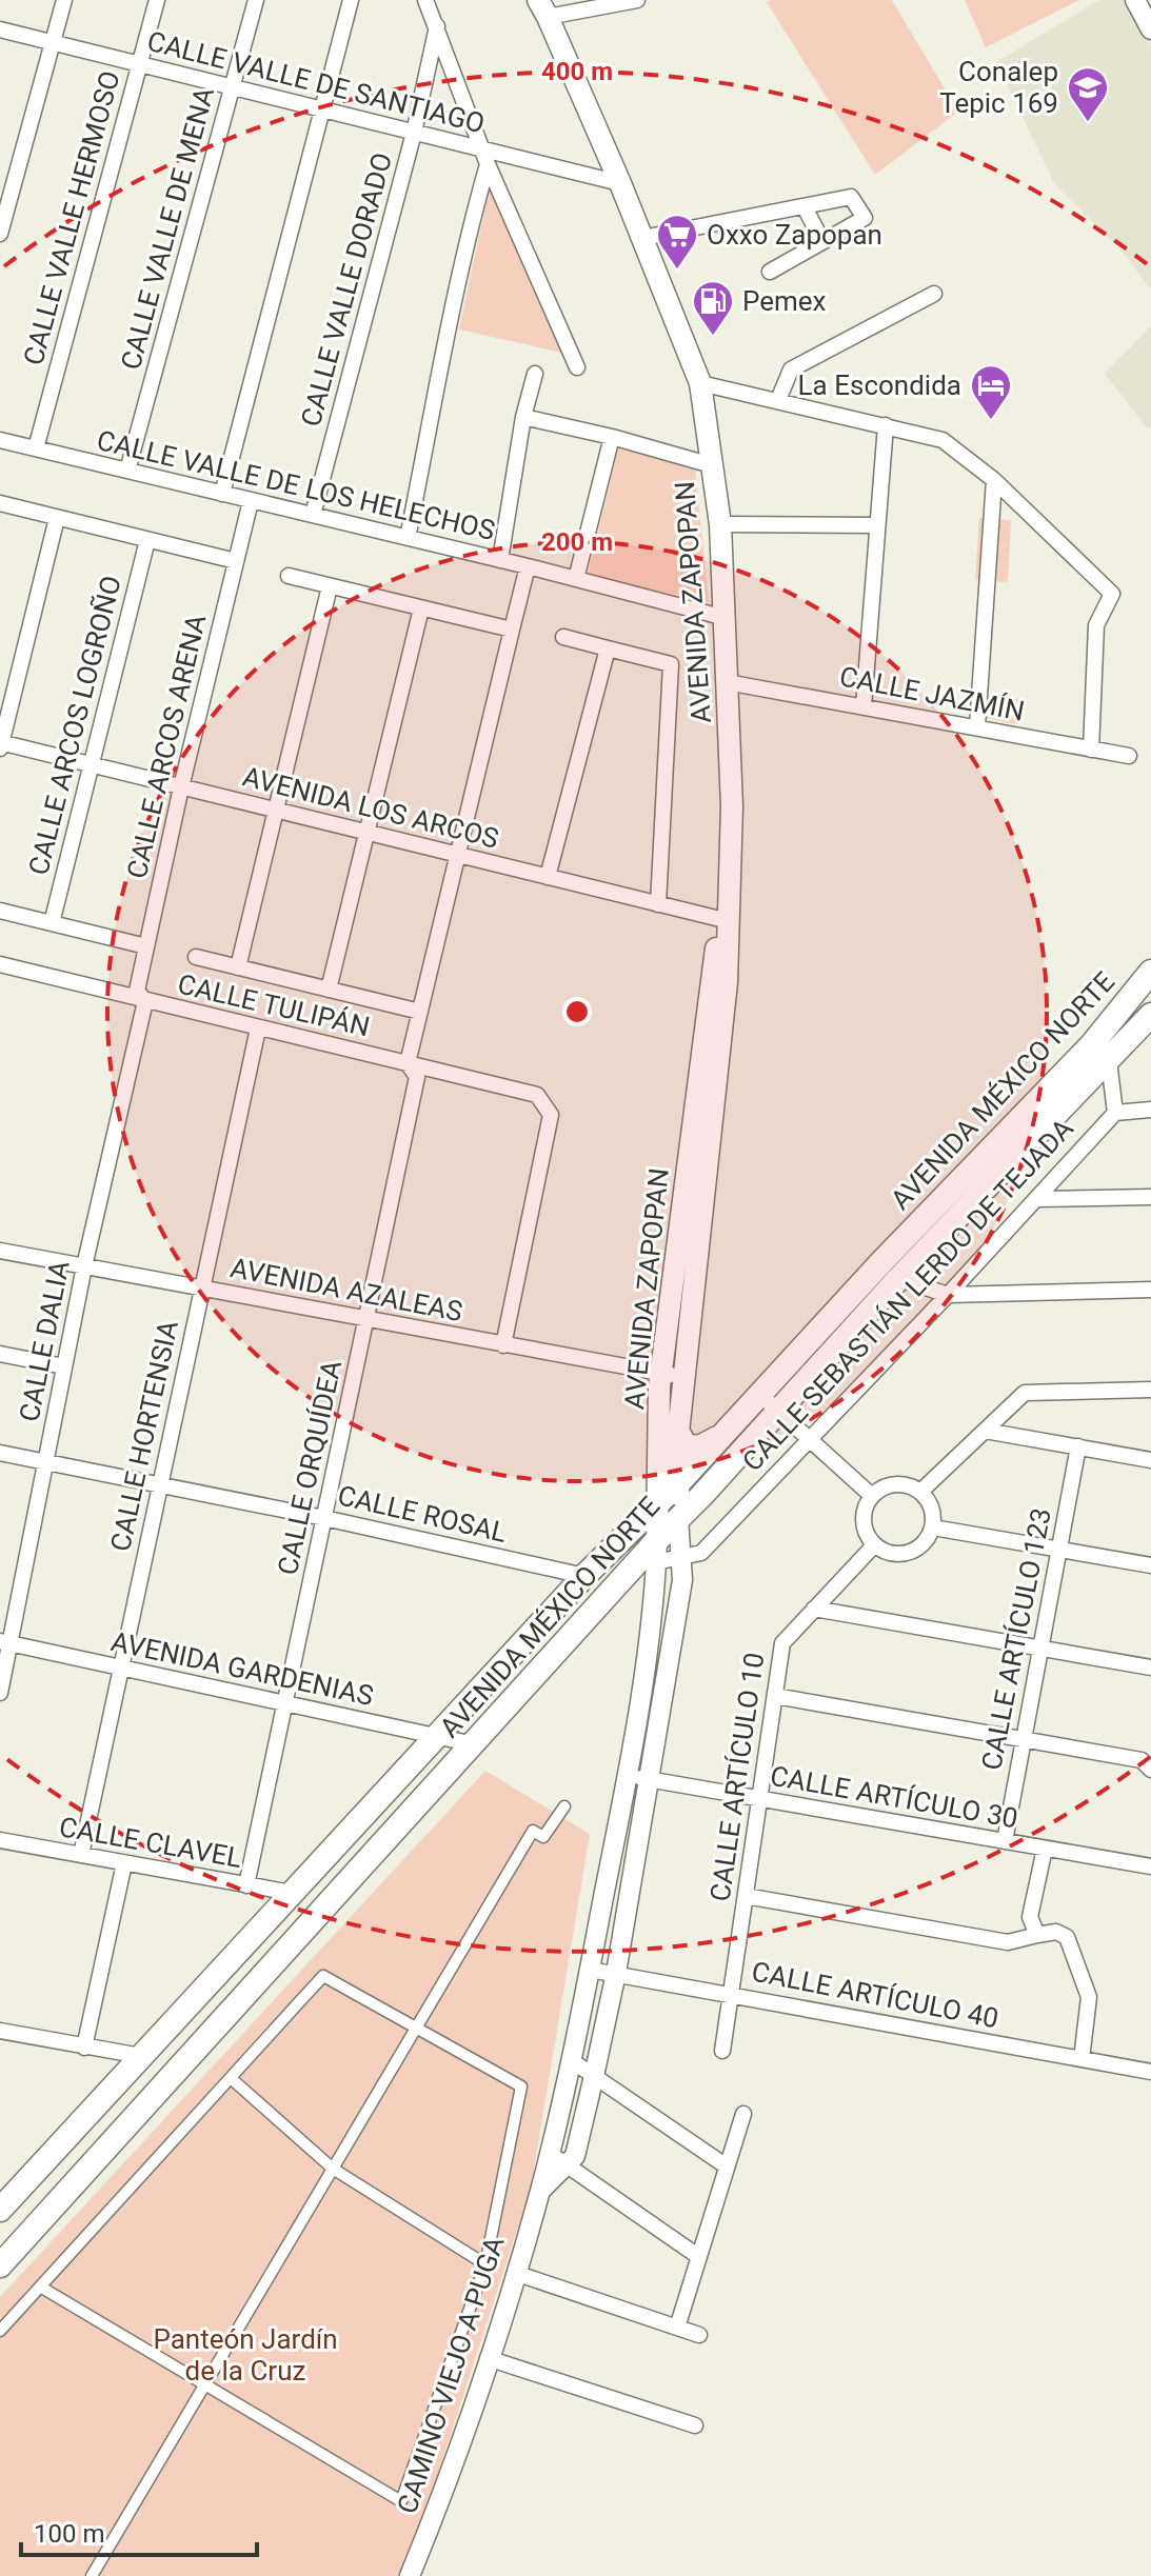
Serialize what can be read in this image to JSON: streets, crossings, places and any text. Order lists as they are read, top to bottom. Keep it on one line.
{"streets":{"main road":["AVENIDA ZAPOPAN","AVENIDA MÉXICO NORTE"],"street":["CALLE VALLE DE SANTIAGO","CALLE VALLE HERMOSO","CALLE VALLE DE MENA","CALLE VALLE DORADO","CALLE VALLE DE LOS HELECHOS","CALLE JAZMÍN","CALLE ARCOS LOGROÑO","CALLE ARCOS ARENA","AVENIDA LOS ARCOS","CALLE TULIPÁN","AVENIDA AZALEAS","CALLE SEBASTIÁN LERDO DE TEJADA","CALLE DALIA","CALLE HORTENSIA","CALLE ORQUÍDEA","CALLE ROSAL","CALLE ARTÍCULO 123","AVENIDA GARDENIAS","CALLE ARTÍCULO 10","CALLE ARTÍCULO 30","CALLE CLAVEL","CALLE ARTÍCULO 40","CAMINO VIEJO A PUGA"]},"crossings":[["CALLE VALLE DE SANTIAGO","CALLE VALLE HERMOSO"],["CALLE VALLE DE SANTIAGO","CALLE VALLE DE MENA"],["CALLE VALLE DE SANTIAGO","CALLE VALLE DORADO"],["CALLE VALLE DE SANTIAGO","AVENIDA ZAPOPAN"],["CALLE VALLE HERMOSO","CALLE VALLE DE LOS HELECHOS"],["CALLE VALLE DE MENA","CALLE VALLE DE LOS HELECHOS"],["CALLE VALLE DORADO","CALLE VALLE DE LOS HELECHOS"],["CALLE VALLE DE LOS HELECHOS","AVENIDA ZAPOPAN"],["CALLE VALLE DE LOS HELECHOS","CALLE ARCOS ARENA"],["AVENIDA ZAPOPAN","CALLE JAZMÍN"],["AVENIDA ZAPOPAN","AVENIDA LOS ARCOS"],["AVENIDA ZAPOPAN","AVENIDA MÉXICO NORTE"],["AVENIDA ZAPOPAN","AVENIDA AZALEAS"],["CALLE ARCOS LOGROÑO","AVENIDA LOS ARCOS"],["CALLE ARCOS ARENA","AVENIDA LOS ARCOS"],["CALLE ARCOS ARENA","CALLE TULIPÁN"],["CALLE ARCOS ARENA","CALLE DALIA"],["CALLE TULIPÁN","AVENIDA AZALEAS"],["CALLE TULIPÁN","CALLE DALIA"],["CALLE TULIPÁN","CALLE HORTENSIA"],["CALLE TULIPÁN","CALLE ORQUÍDEA"],["AVENIDA MÉXICO NORTE","CALLE SEBASTIÁN LERDO DE TEJADA"],["AVENIDA MÉXICO NORTE","CALLE ROSAL"],["AVENIDA MÉXICO NORTE","AVENIDA GARDENIAS"],["AVENIDA MÉXICO NORTE","CALLE CLAVEL"],["AVENIDA AZALEAS","CALLE DALIA"],["AVENIDA AZALEAS","CALLE HORTENSIA"],["AVENIDA AZALEAS","CALLE ORQUÍDEA"],["CALLE DALIA","CALLE ROSAL"],["CALLE DALIA","AVENIDA GARDENIAS"],["CALLE HORTENSIA","CALLE ROSAL"],["CALLE HORTENSIA","AVENIDA GARDENIAS"],["CALLE HORTENSIA","CALLE CLAVEL"],["CALLE ORQUÍDEA","CALLE ROSAL"],["CALLE ORQUÍDEA","AVENIDA GARDENIAS"],["CALLE ORQUÍDEA","CALLE CLAVEL"],["CALLE ARTÍCULO 123","CALLE ARTÍCULO 30"],["CALLE ARTÍCULO 10","CALLE ARTÍCULO 30"],["CALLE ARTÍCULO 10","CALLE ARTÍCULO 40"]],"parks":["Panteón Jardín de la Cruz"],"places":{"school or university":["Conalep Tepic 169"],"supermarket":["Oxxo Zapopan"],"fuel station":["Pemex"],"hotel":["La Escondida"]},"scale_bar":"100 m","rings":["400 m","200 m"]}
